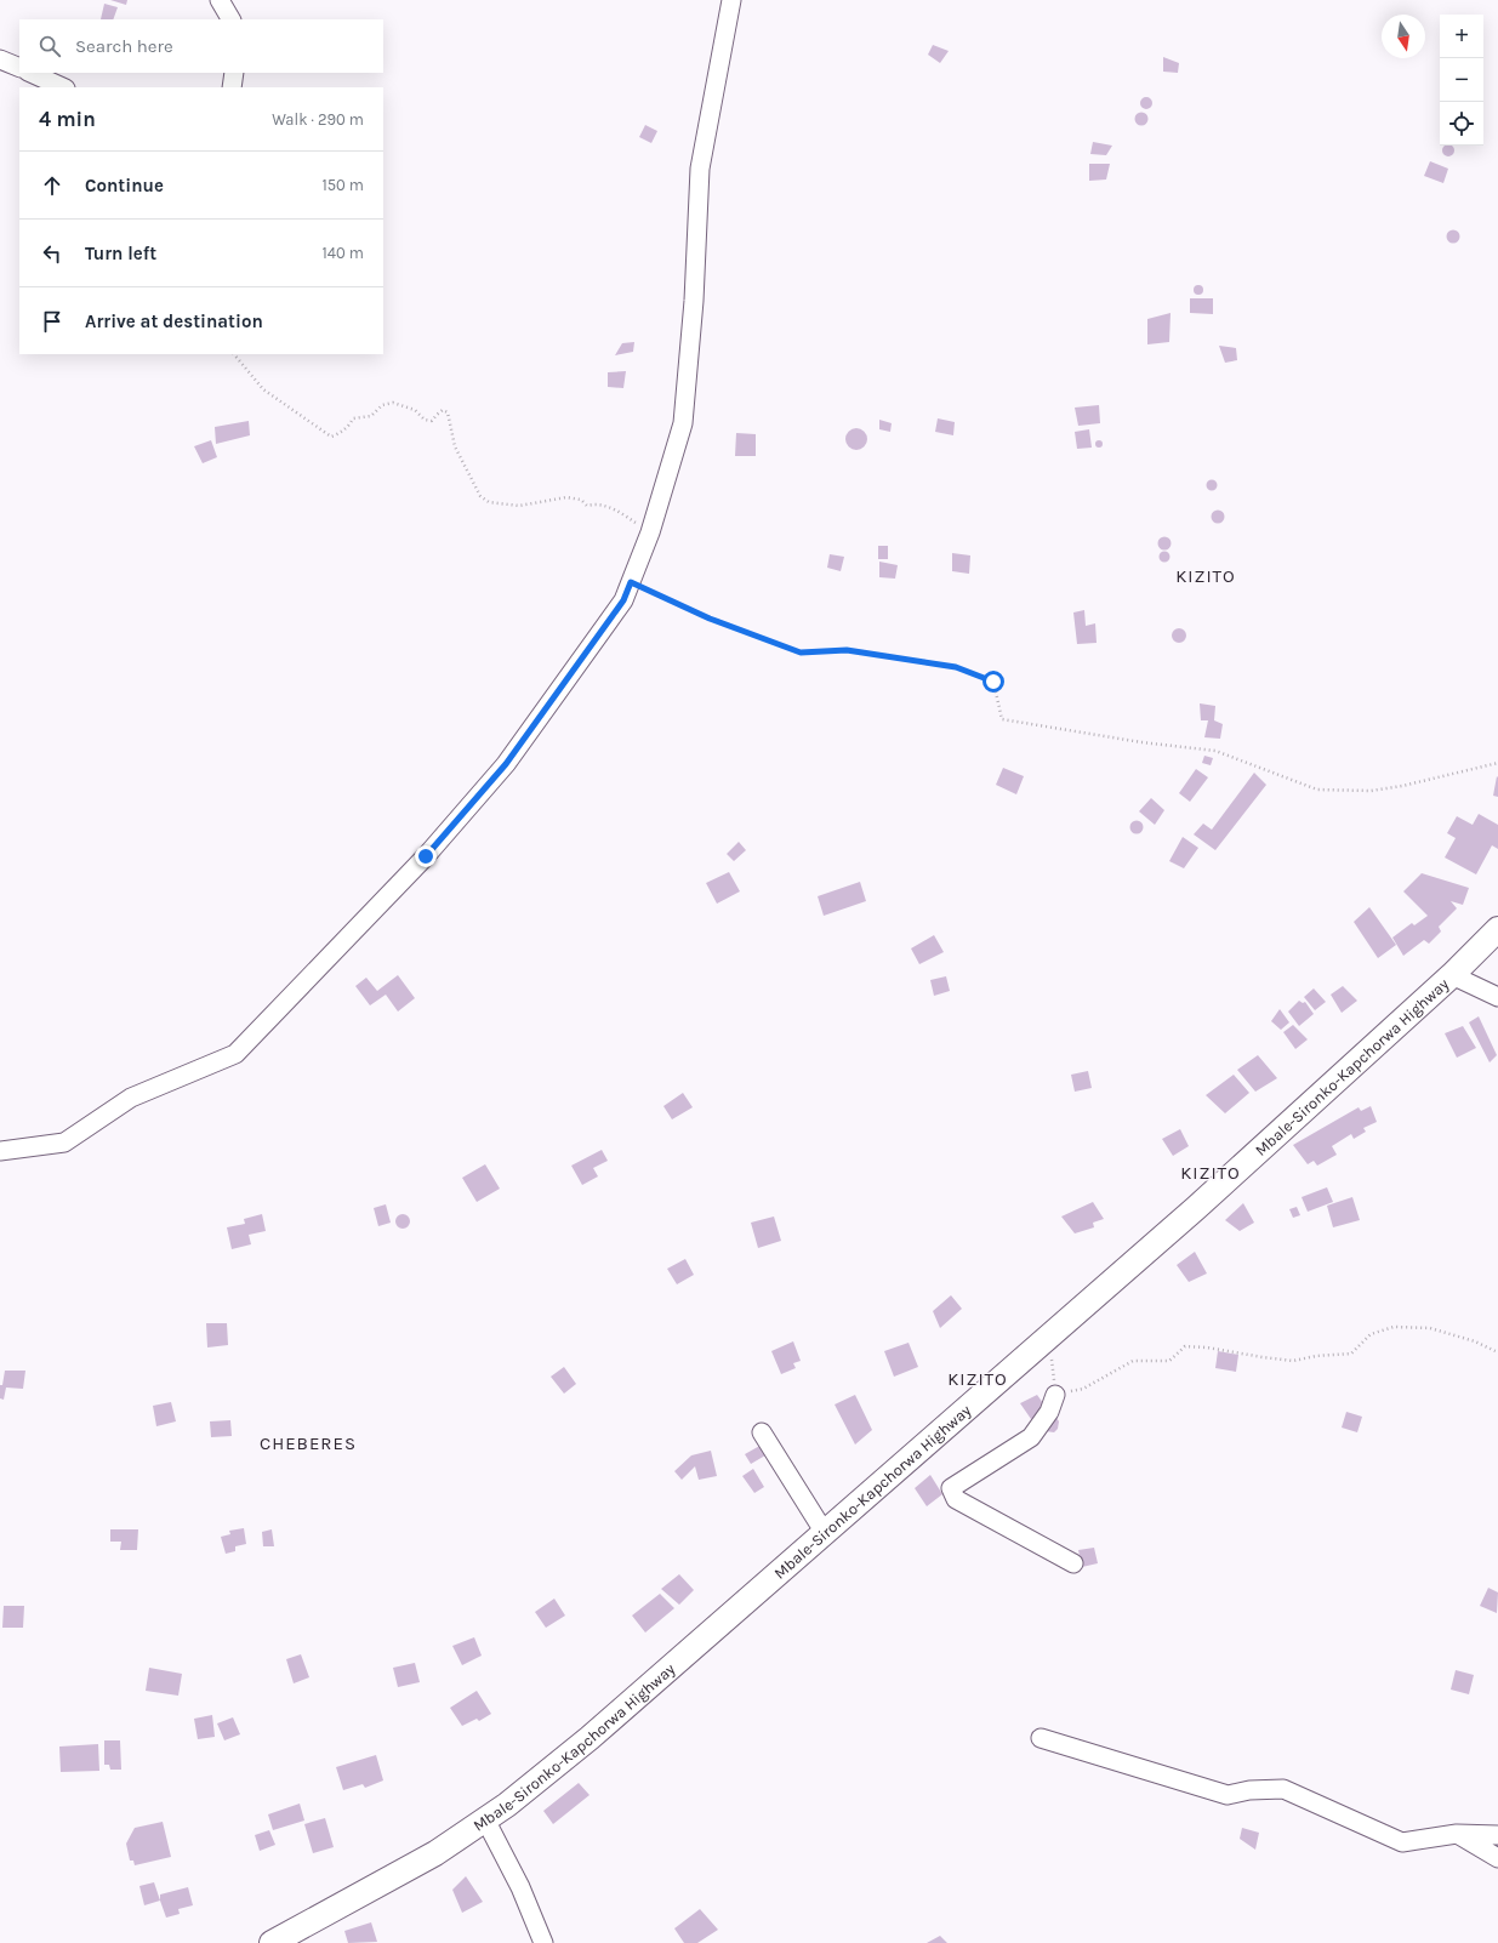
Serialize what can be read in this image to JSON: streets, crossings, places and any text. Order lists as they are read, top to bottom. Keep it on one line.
{"streets":{"main road":["Mbale-Sironko-Kapchorwa Highway"]},"districts":["KIZITO","KIZITO","KIZITO","CHEBERES"],"north":"bottom","page":{"map_buttons":["+","−"],"search":"Search here","heading":["4 min","Walk · 290 m"],"list":[["Continue","150 m"],["Turn left","140 m"],"Arrive at destination"]}}
